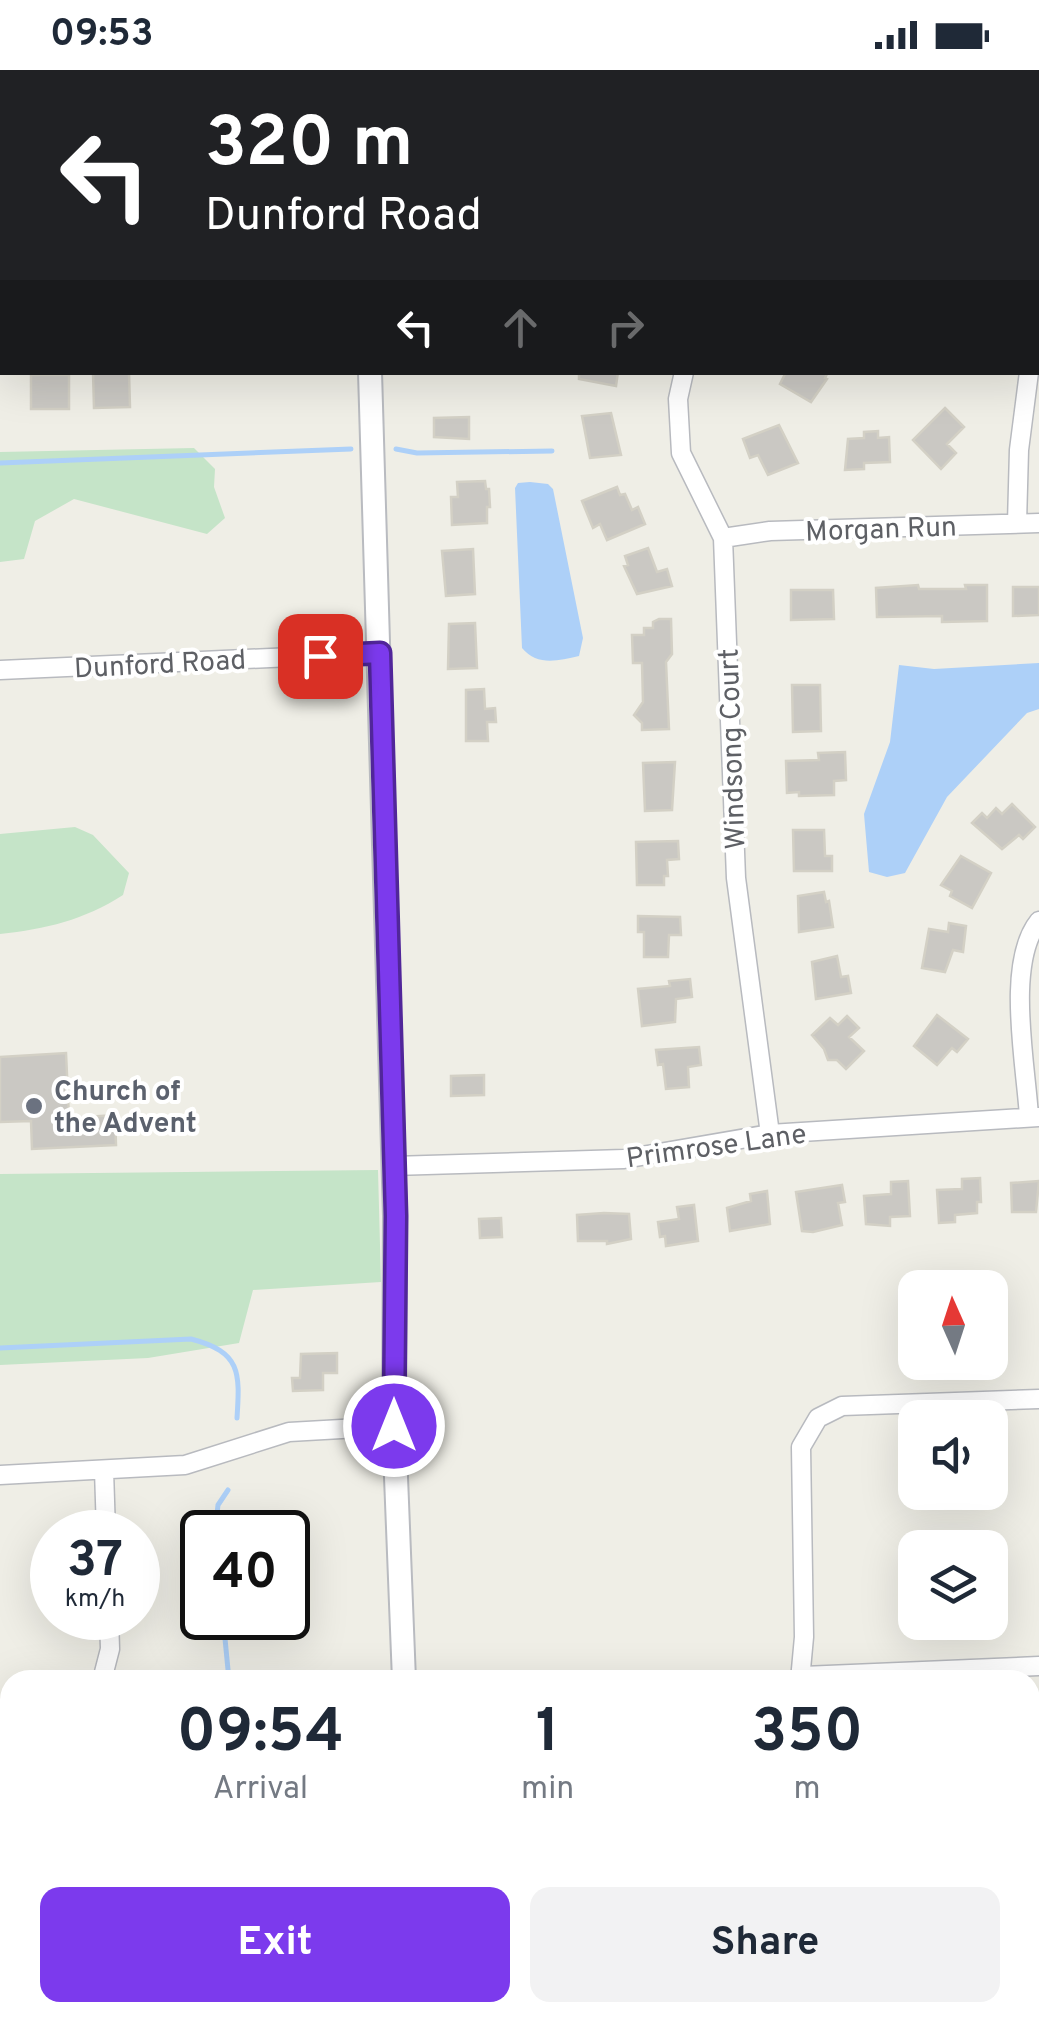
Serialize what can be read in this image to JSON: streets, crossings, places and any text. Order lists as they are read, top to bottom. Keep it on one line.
{"streets":{"street":["Morgan Run","Dunford Road","Windsong Court","Primrose Lane"]},"crossings":[["Morgan Run","Windsong Court"],["Windsong Court","Primrose Lane"]],"places":["Church of the Advent"],"north":"top","page":{"status":"09:53","turn":["320 m","Dunford Road"],"speed":"37 km/h","limit":"40","eta":["09:54","Arrival","1","min","350","m"],"buttons":["Exit","Share"]}}
